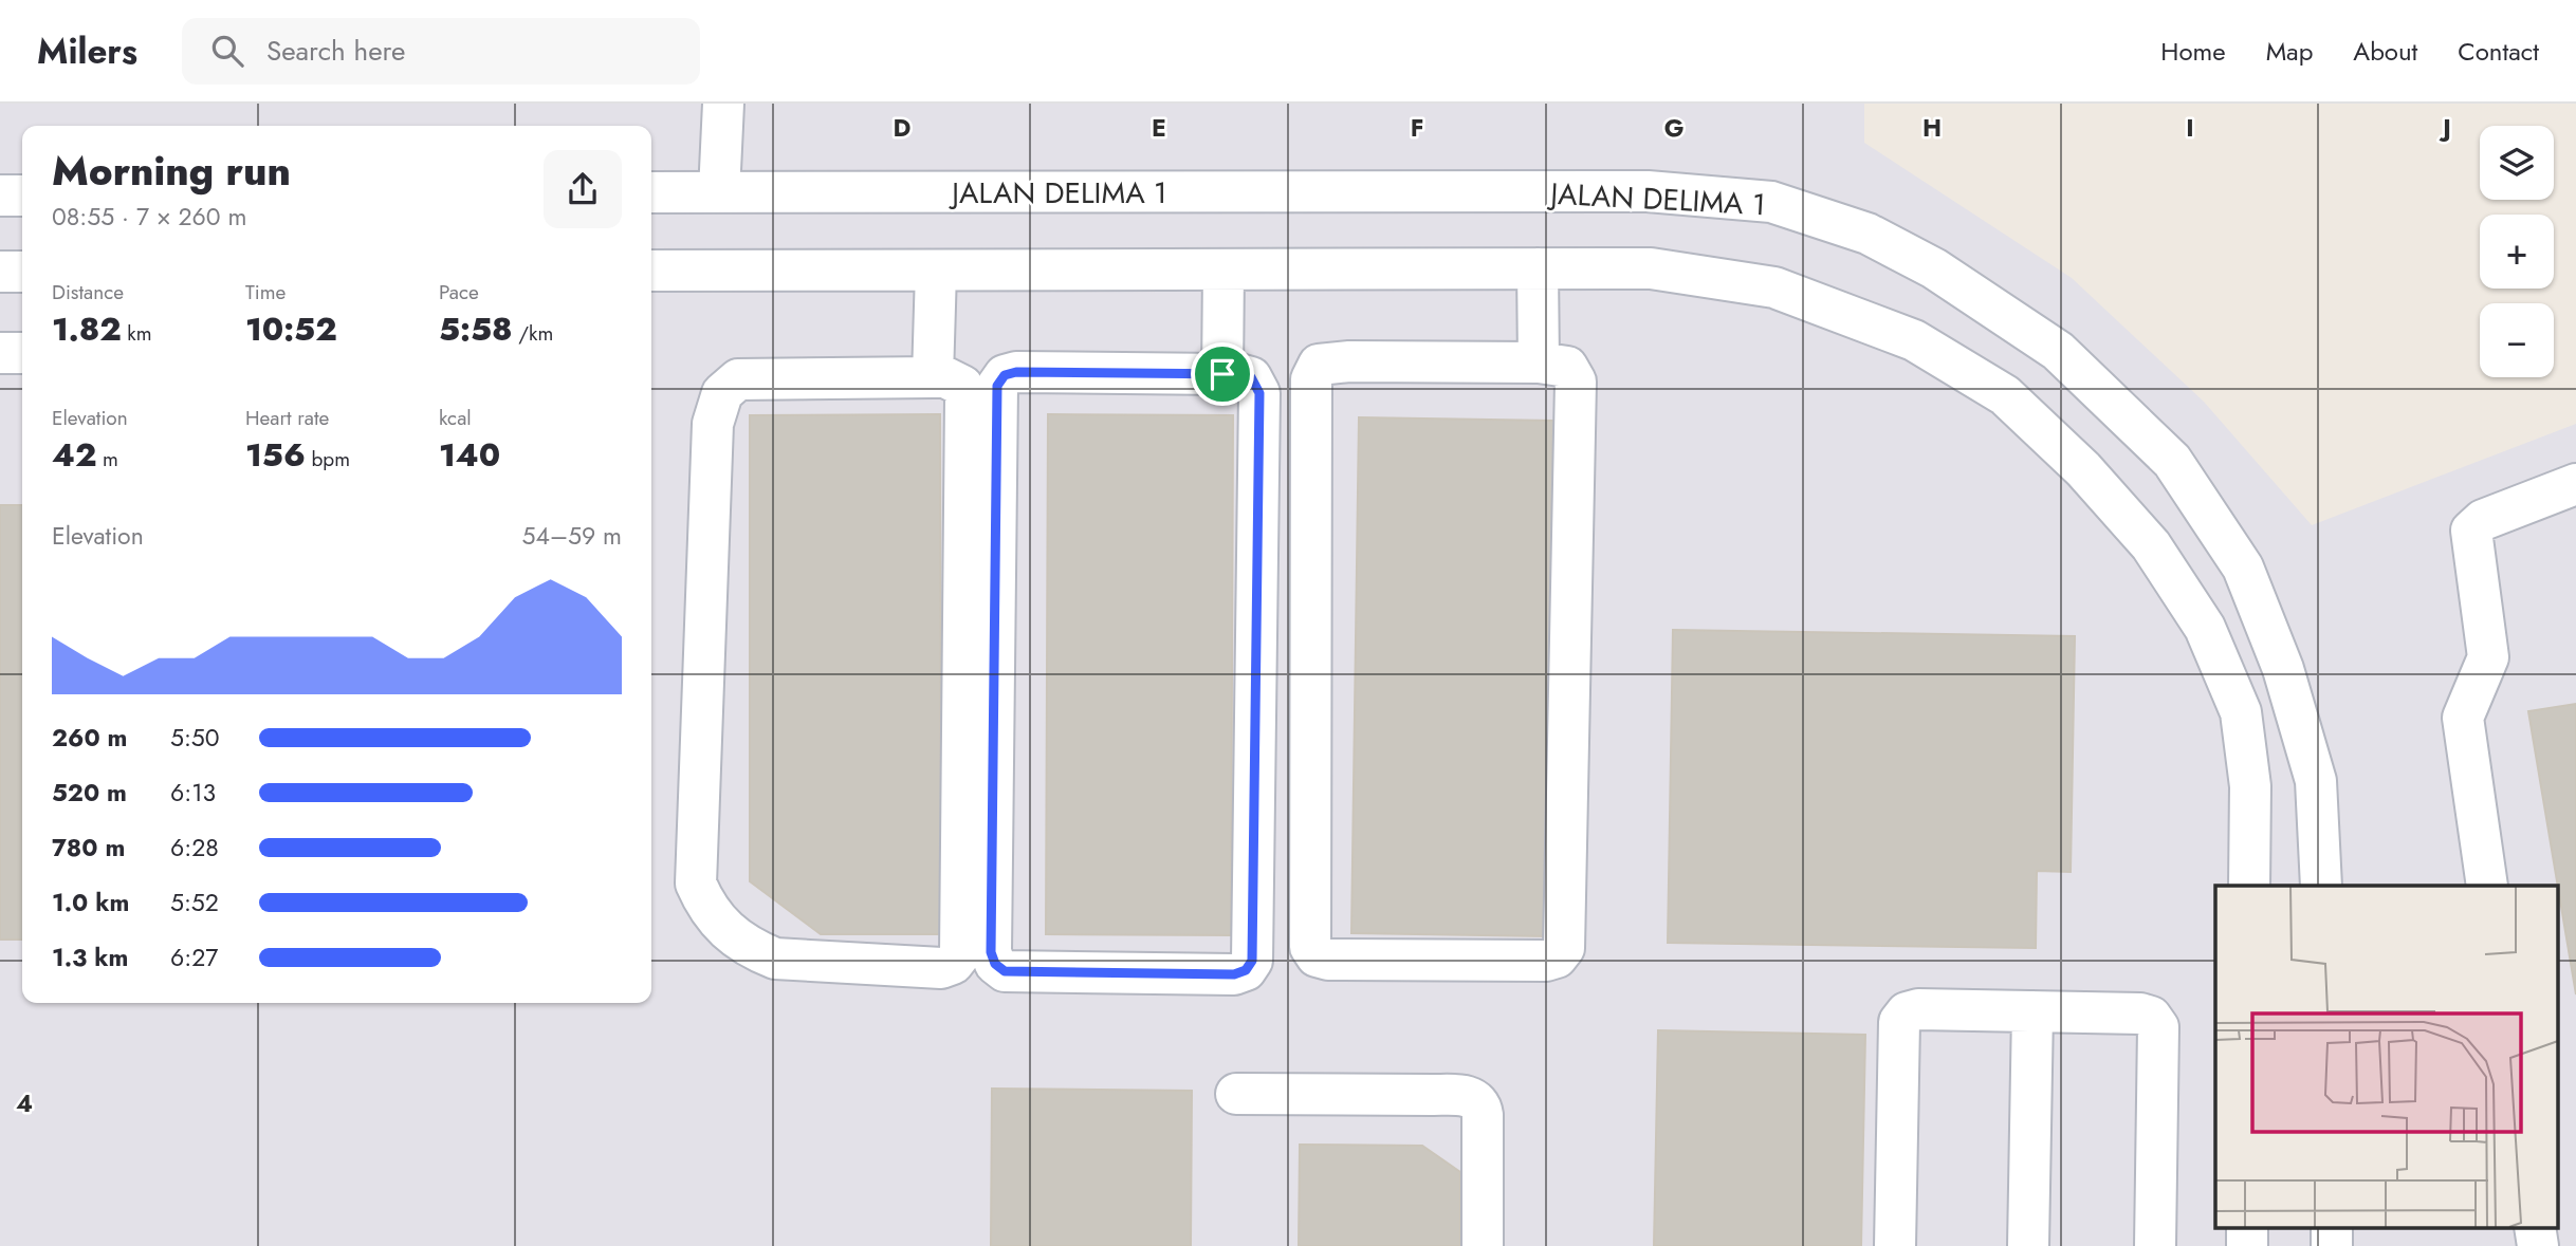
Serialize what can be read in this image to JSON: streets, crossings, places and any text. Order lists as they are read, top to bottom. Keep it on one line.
{"streets":{"street":["JALAN DELIMA 1"]},"page":{"header":"Milers","search":"Search here","nav":["Home","Map","About","Contact"],"map_buttons":["+","−"],"heading":["Morning run","08:55 · 7 × 260 m"],"stats":[["Distance","1.82 km"],["Time","10:52"],["Pace","5:58 /km"],["Elevation","42 m"],["Heart rate","156 bpm"],["kcal","140"]],"chart":["Elevation","54–59 m"],"list":[{"name":"260 m","note":"5:50"},{"name":"520 m","note":"6:13"},{"name":"780 m","note":"6:28"},{"name":"1.0 km","note":"5:52"},{"name":"1.3 km","note":"6:27"}]},"grid":{"columns":["D","E","F","G","H","I","J"],"rows":["4"]}}
